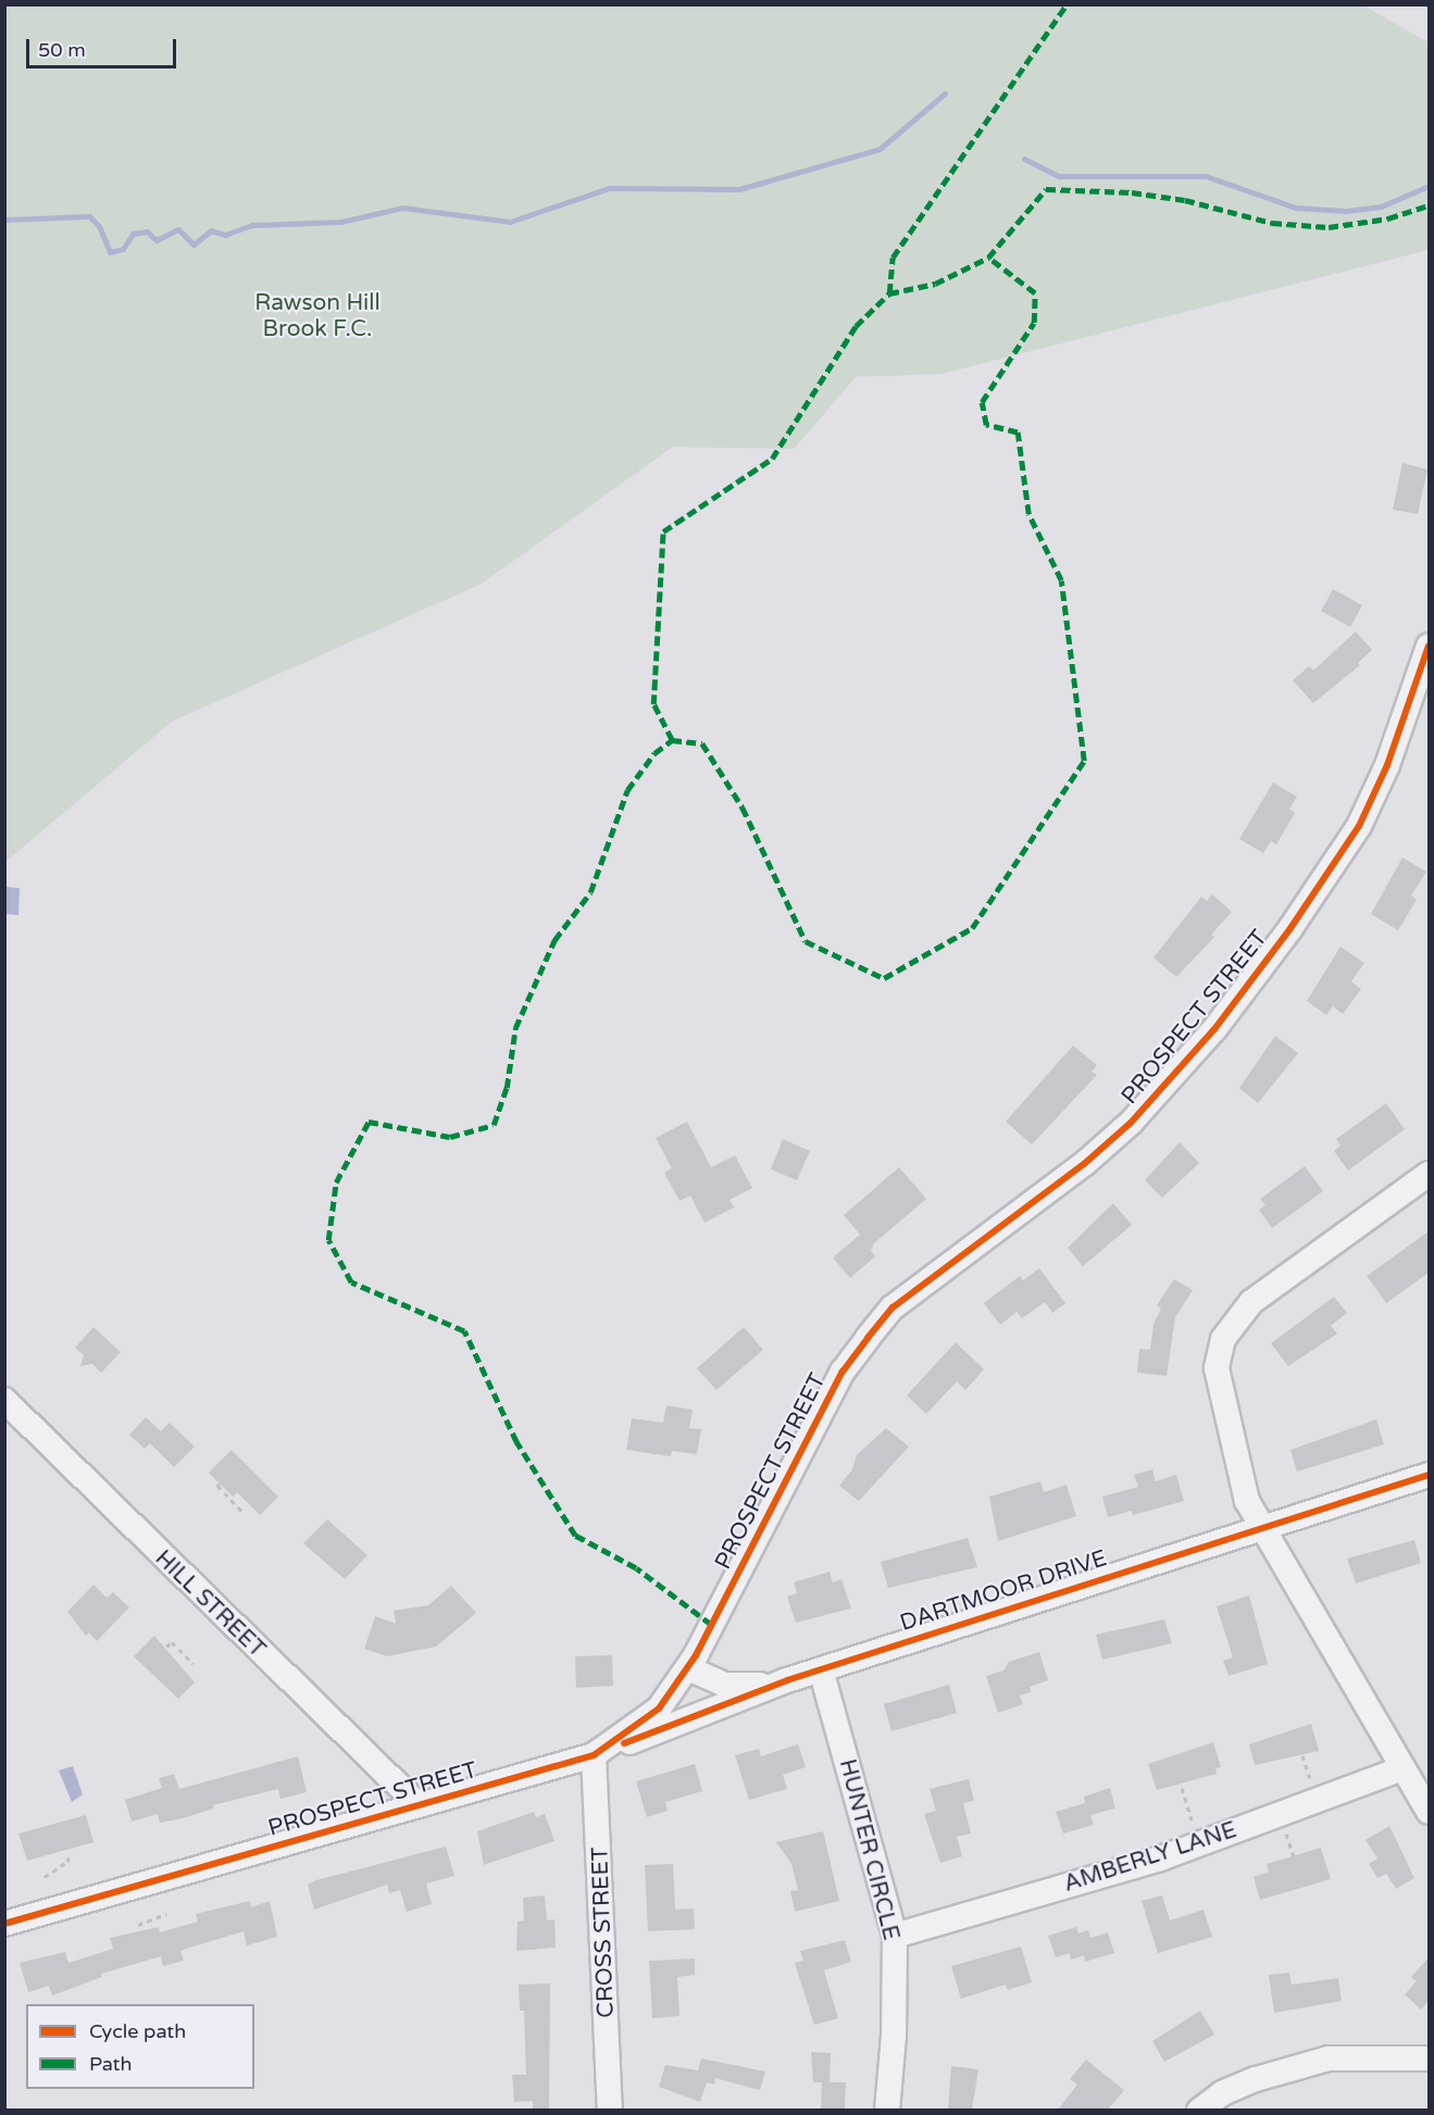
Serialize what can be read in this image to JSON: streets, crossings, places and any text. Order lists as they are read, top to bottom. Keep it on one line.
{"streets":{"street":["PROSPECT STREET","DARTMOOR DRIVE","HILL STREET","HUNTER CIRCLE","AMBERLY LANE","CROSS STREET"]},"crossings":[["PROSPECT STREET","DARTMOOR DRIVE"],["PROSPECT STREET","HILL STREET"],["PROSPECT STREET","CROSS STREET"],["DARTMOOR DRIVE","HUNTER CIRCLE"],["DARTMOOR DRIVE","CROSS STREET"],["HUNTER CIRCLE","AMBERLY LANE"]],"parks":["Rawson Hill Brook F.C."],"legend":["Cycle path","Path"],"scale_bar":"50 m"}
